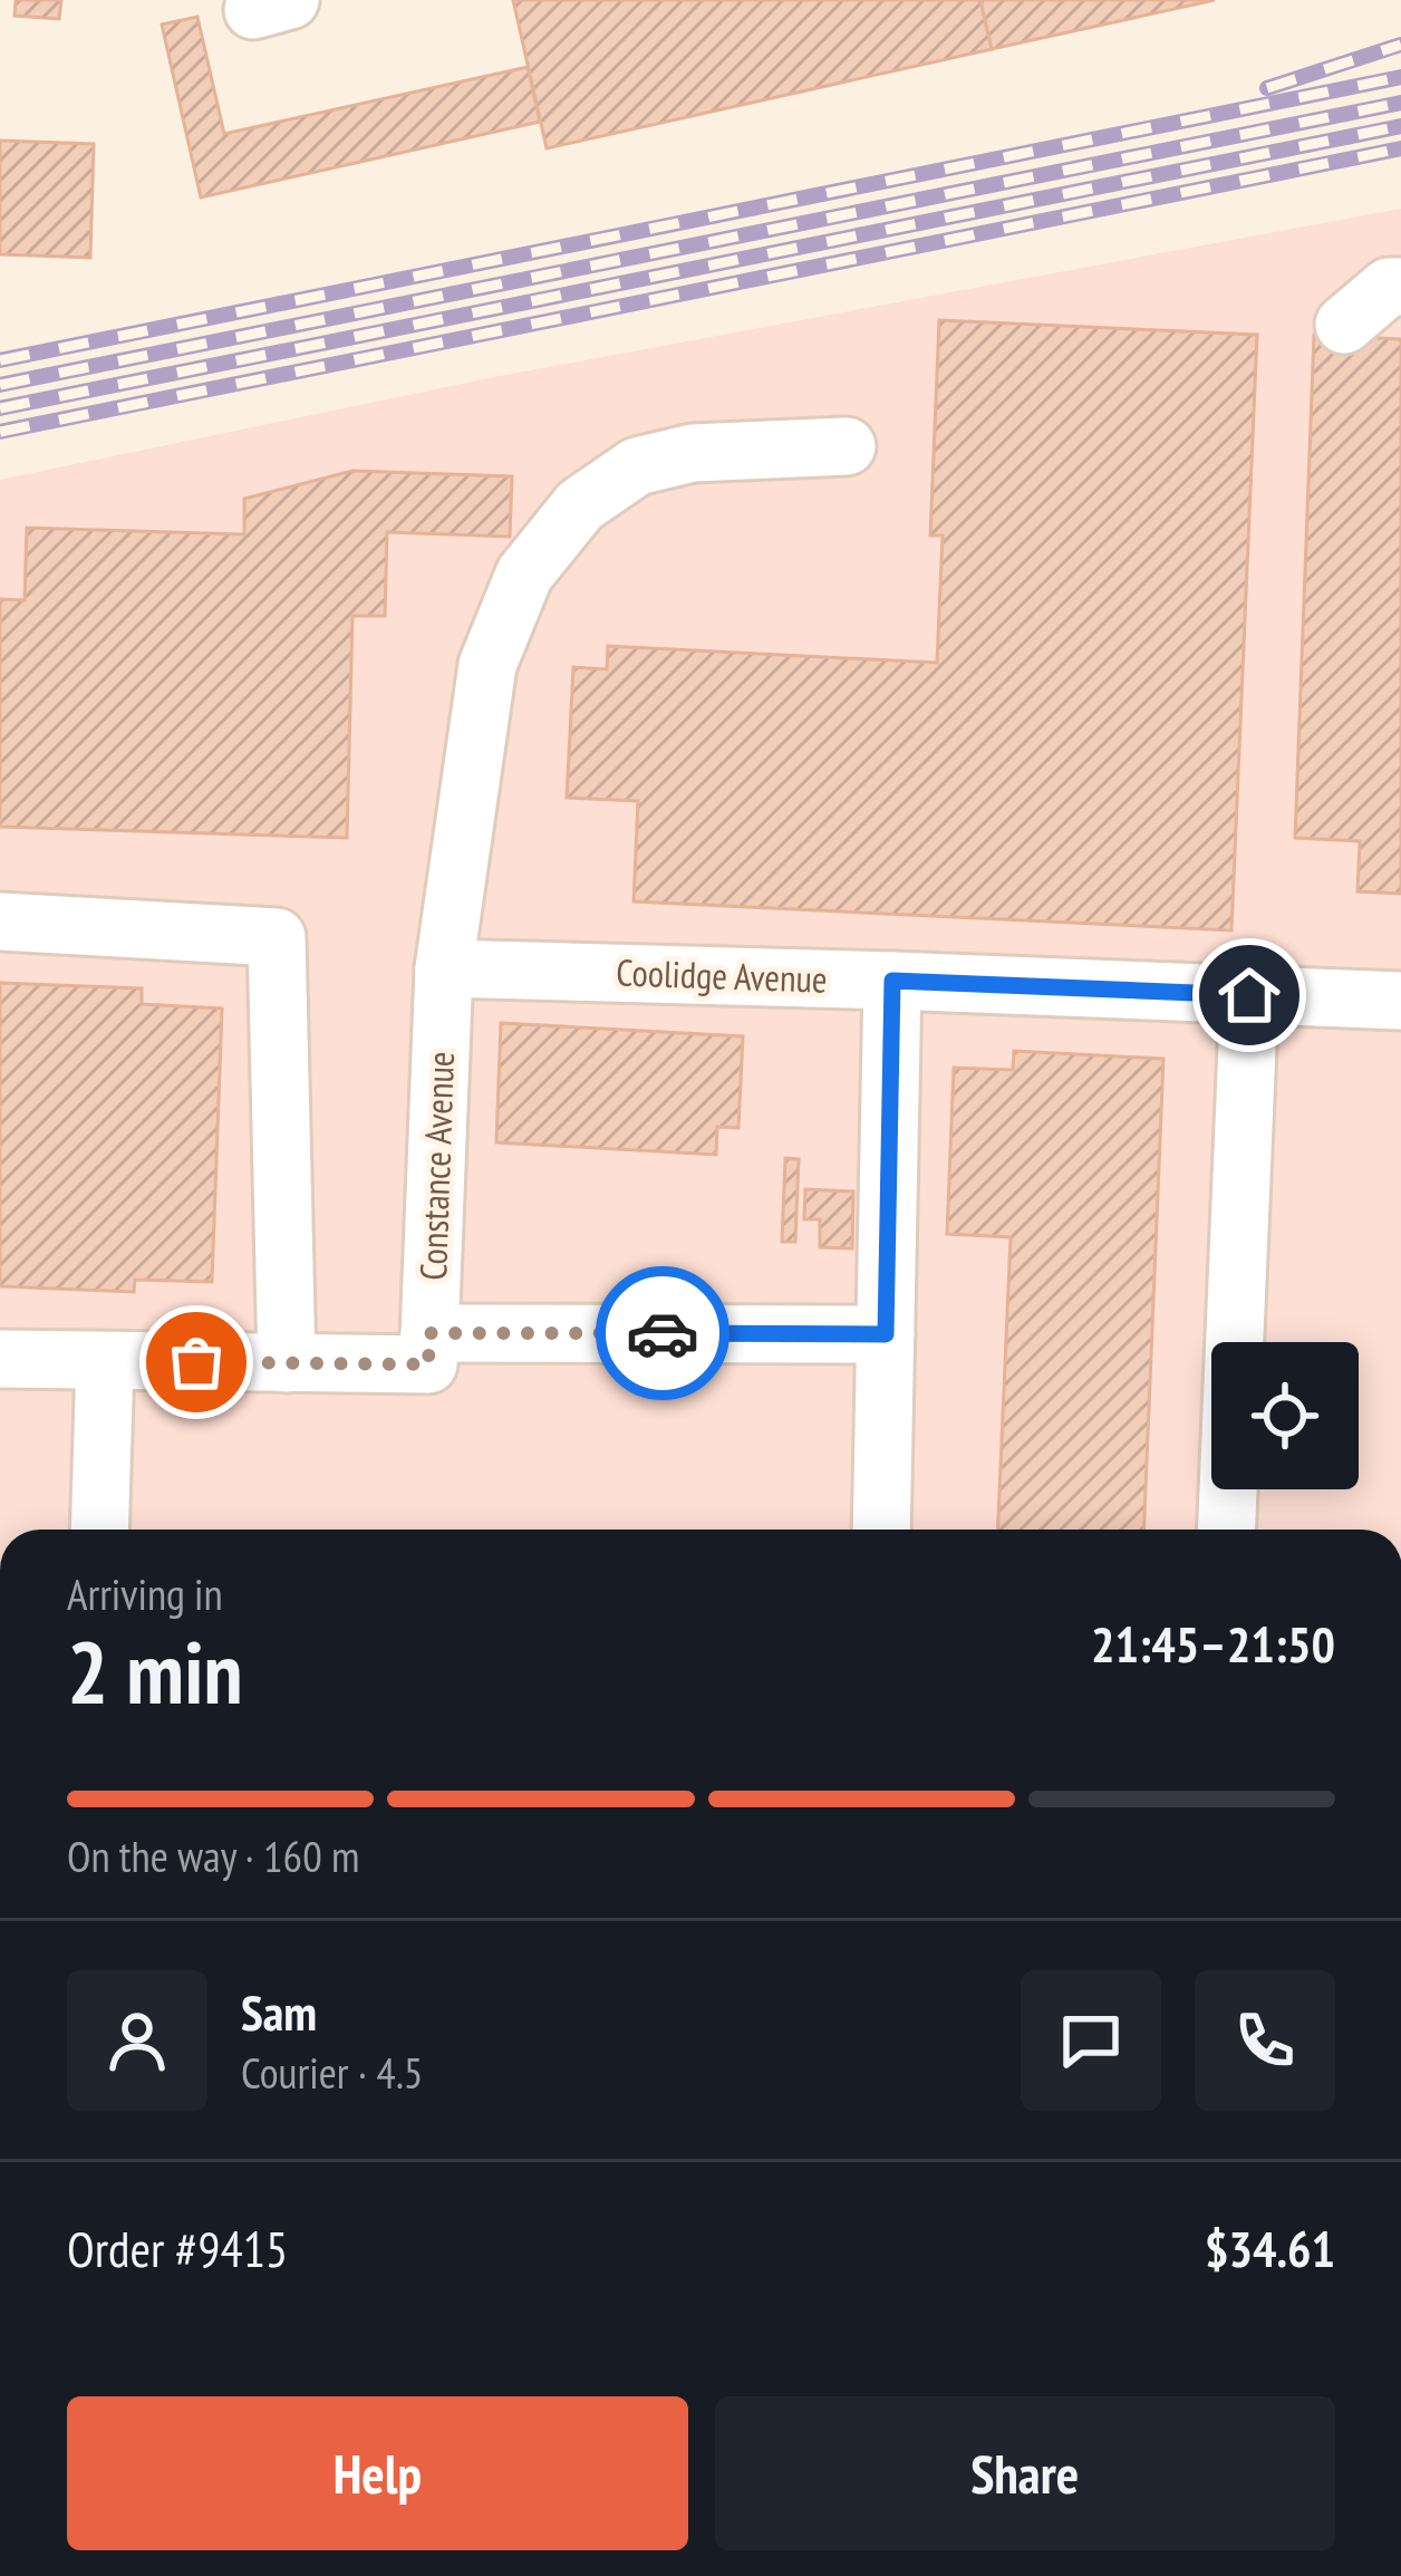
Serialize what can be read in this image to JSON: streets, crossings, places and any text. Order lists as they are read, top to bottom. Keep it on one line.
{"streets":{"street":["Coolidge Avenue","Constance Avenue"]},"crossings":[["Coolidge Avenue","Constance Avenue"]],"page":{"heading":["2 min","Arriving in","21:45–21:50"],"panel":["Sam","Courier · 4.5","Order #9415","$34.61"],"bar":"On the way · 160 m","buttons":["Help","Share"]}}
